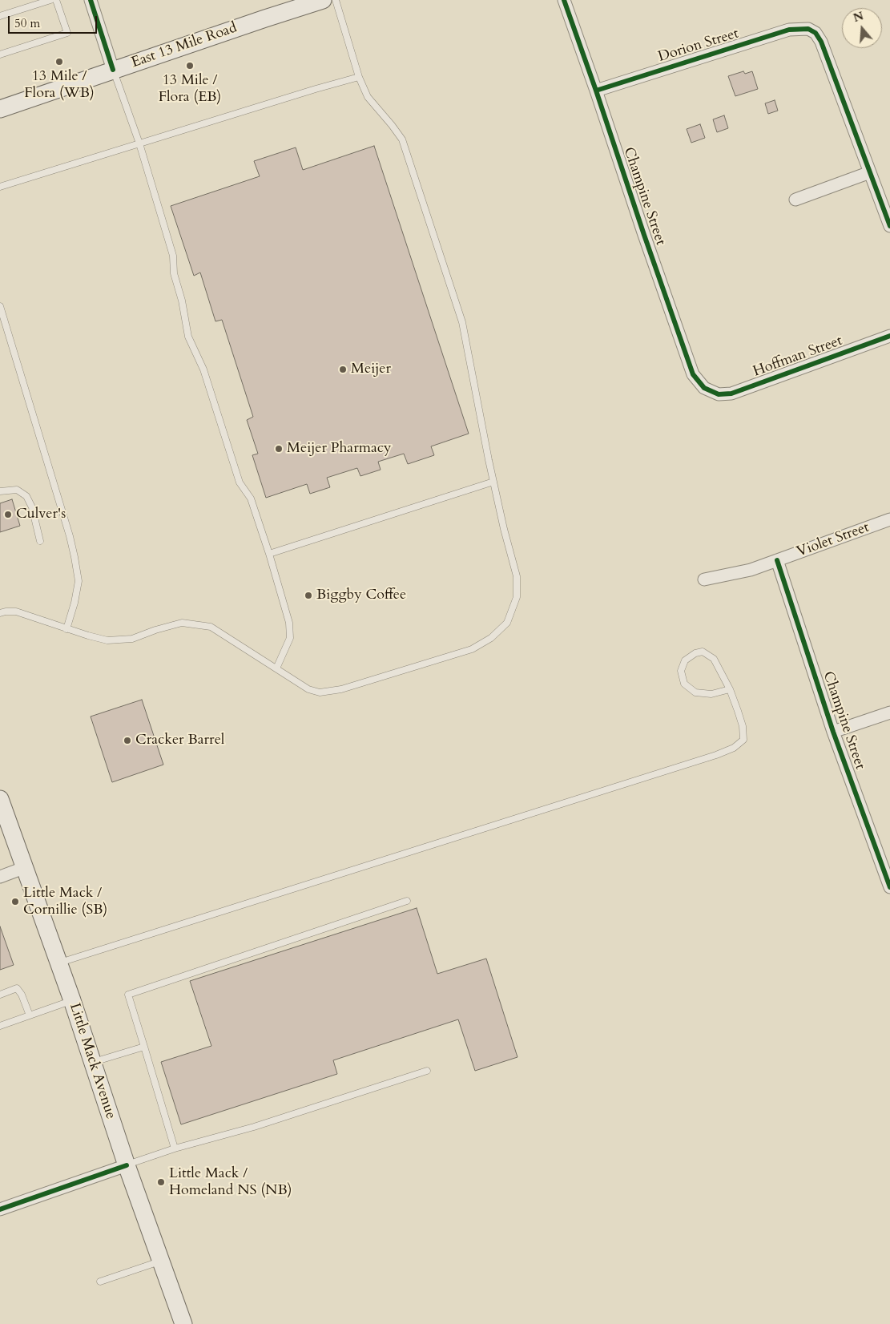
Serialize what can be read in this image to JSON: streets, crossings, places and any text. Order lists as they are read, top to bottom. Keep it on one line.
{"streets":{"main road":["East 13 Mile Road","Little Mack Avenue"],"street":["Dorion Street","Champine Street","Hoffman Street","Violet Street"]},"crossings":[["Dorion Street","Champine Street"],["Champine Street","Hoffman Street"],["Champine Street","Violet Street"]],"places":["13 Mile / Flora (WB)","13 Mile / Flora (EB)","Meijer","Meijer Pharmacy","Culver's","Biggby Coffee","Cracker Barrel","Little Mack / Cornillie (SB)","Little Mack / Homeland NS (NB)"],"scale_bar":"50 m","north":"top"}
